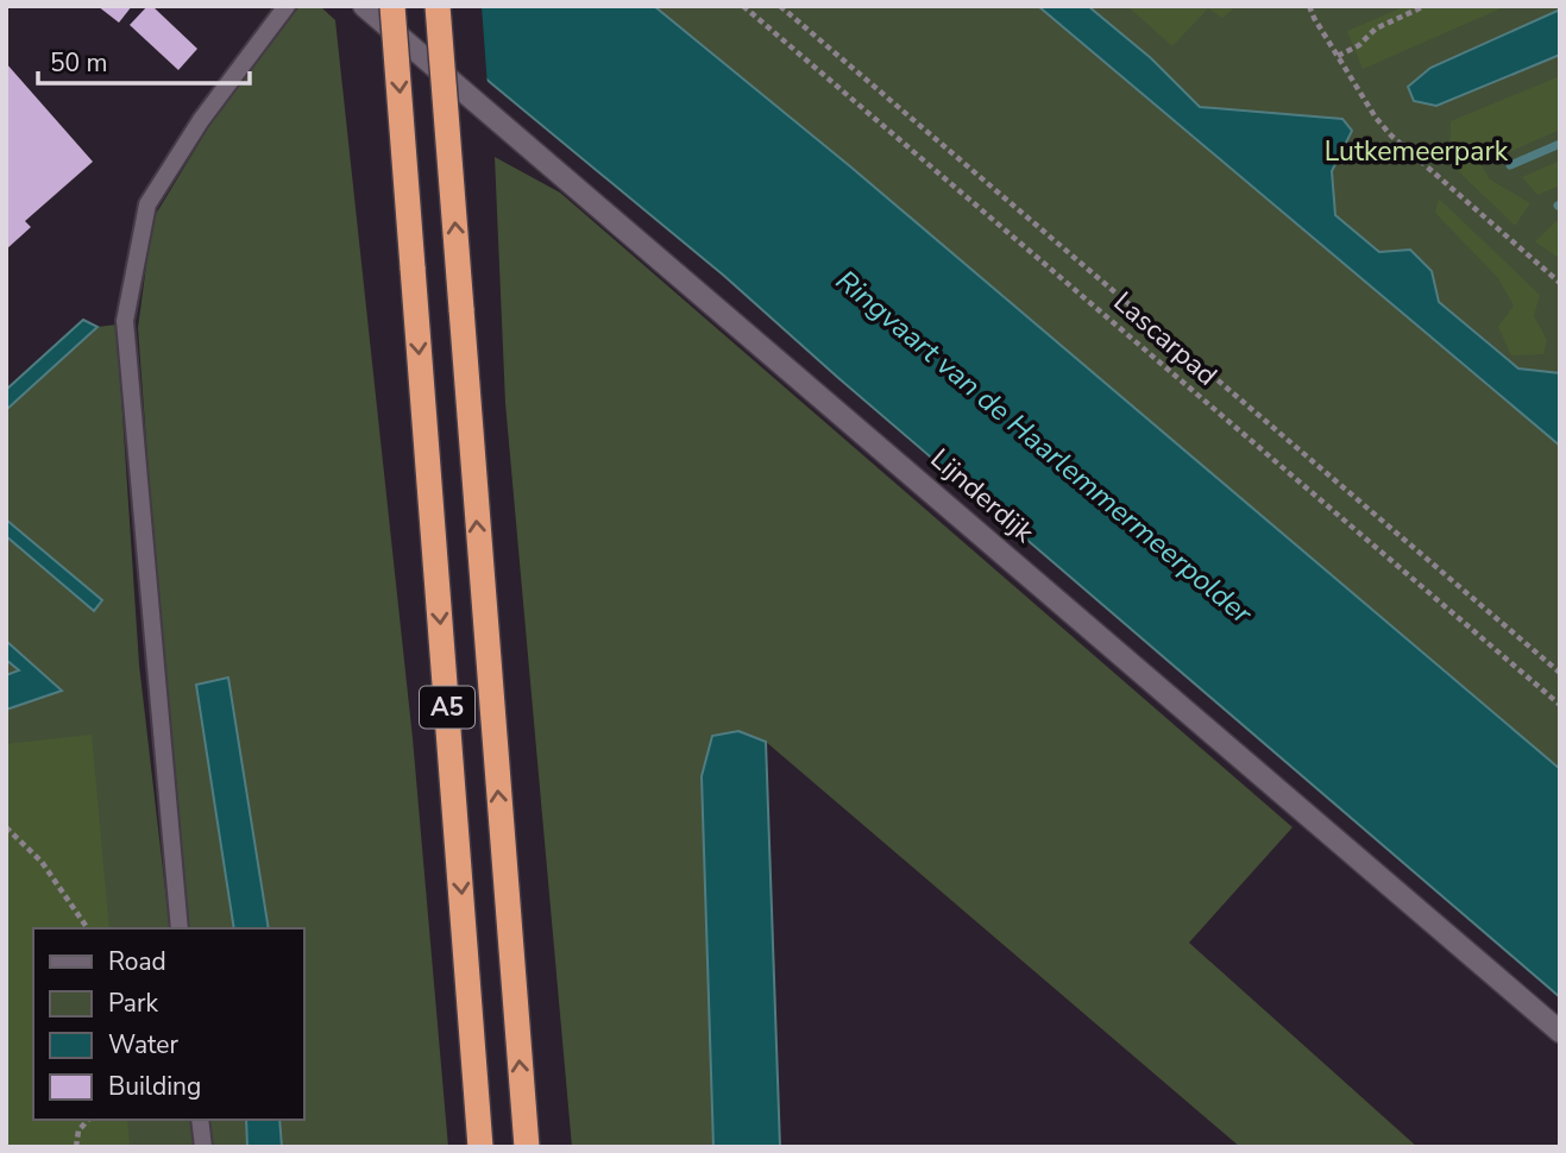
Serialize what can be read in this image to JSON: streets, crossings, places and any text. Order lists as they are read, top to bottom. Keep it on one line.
{"streets":{"highway":["A5"],"street":["Lijnderdijk"],"path":["Lascarpad"]},"water":["Ringvaart van de Haarlemmermeerpolder"],"parks":["Lutkemeerpark"],"legend":["Road","Park","Water","Building"],"scale_bar":"50 m"}
